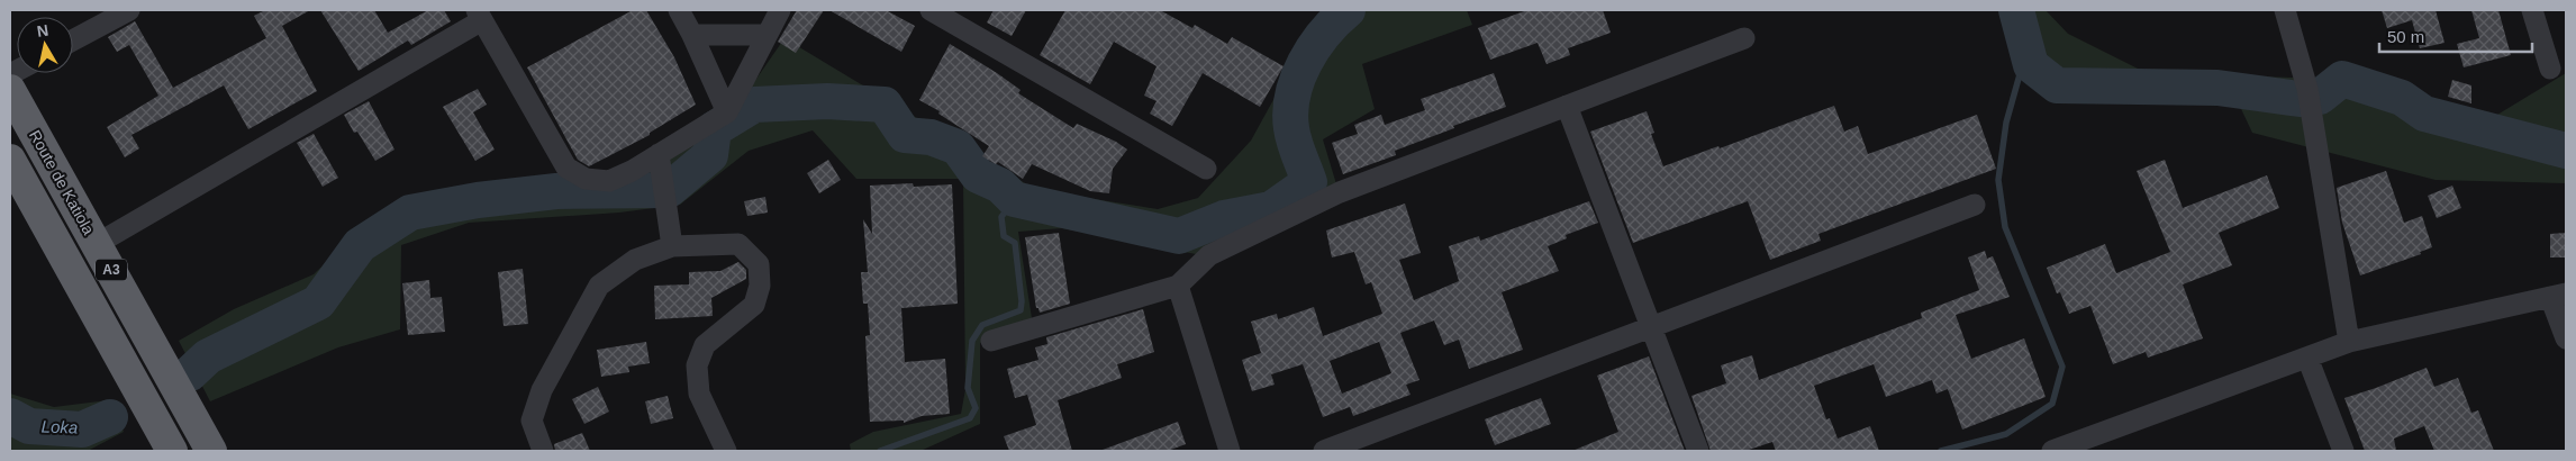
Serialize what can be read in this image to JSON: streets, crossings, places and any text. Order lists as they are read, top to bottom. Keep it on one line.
{"streets":{"highway":["Route de Katiola","A3"]},"water":["Loka"],"scale_bar":"50 m","north":"top"}
